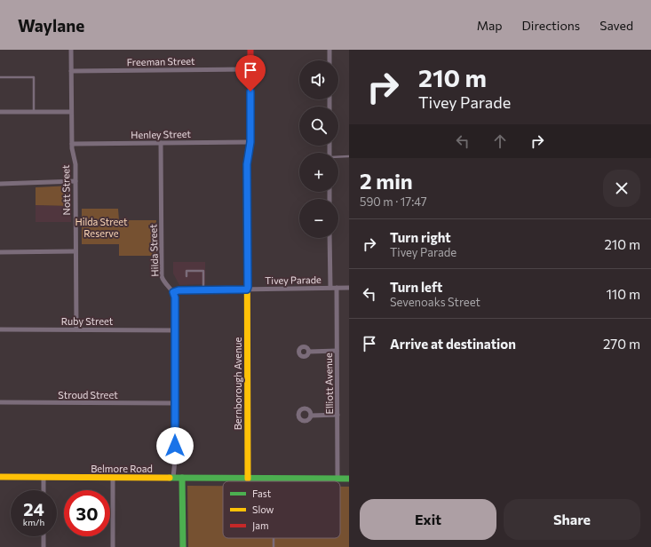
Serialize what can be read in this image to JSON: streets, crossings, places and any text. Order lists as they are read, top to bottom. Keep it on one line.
{"streets":{"street":["Freeman Street","Henley Street","Nott Street","Hilda Street","Tivey Parade","Ruby Street","Bernborough Avenue","Elliott Avenue","Stroud Street","Belmore Road"]},"crossings":[["Freeman Street","Nott Street"],["Freeman Street","Bernborough Avenue"],["Henley Street","Nott Street"],["Henley Street","Hilda Street"],["Henley Street","Bernborough Avenue"],["Nott Street","Ruby Street"],["Hilda Street","Tivey Parade"],["Tivey Parade","Bernborough Avenue"],["Tivey Parade","Elliott Avenue"],["Bernborough Avenue","Belmore Road"],["Elliott Avenue","Belmore Road"]],"parks":["Hilda Street Reserve"],"legend":["Fast","Slow","Jam"],"page":{"header":"Waylane","nav":["Map","Directions","Saved"],"turn":["210 m","Tivey Parade"],"map_buttons":["+","−"],"heading":["2 min","590 m · 17:47"],"list":[{"name":"Turn right","note":"Tivey Parade","value":"210 m"},{"name":"Turn left","note":"Sevenoaks Street","value":"110 m"},{"name":"Arrive at destination","value":"270 m"}],"speed":"24 km/h","limit":"30","buttons":["Exit","Share"]}}
